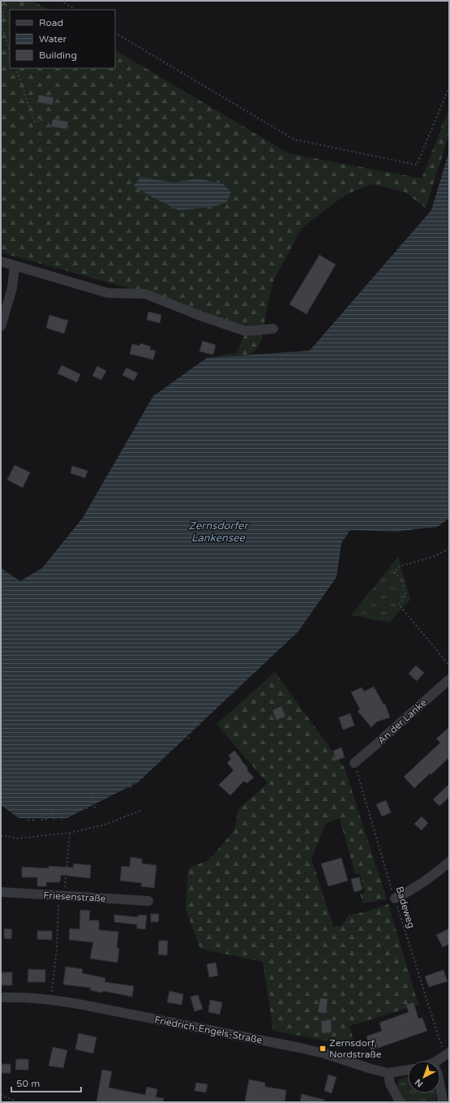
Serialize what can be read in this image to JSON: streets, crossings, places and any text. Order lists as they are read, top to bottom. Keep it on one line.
{"streets":{"street":["An der Lanke","Friesenstraße","Friedrich-Engels-Straße"],"path":["Badeweg"]},"crossings":[["An der Lanke","Badeweg"]],"water":["Zernsdorfer Lankensee"],"places":{"transit":["Zernsdorf, Nordstraße"]},"legend":["Road","Water","Building"],"scale_bar":"50 m","north":"bottom left"}
